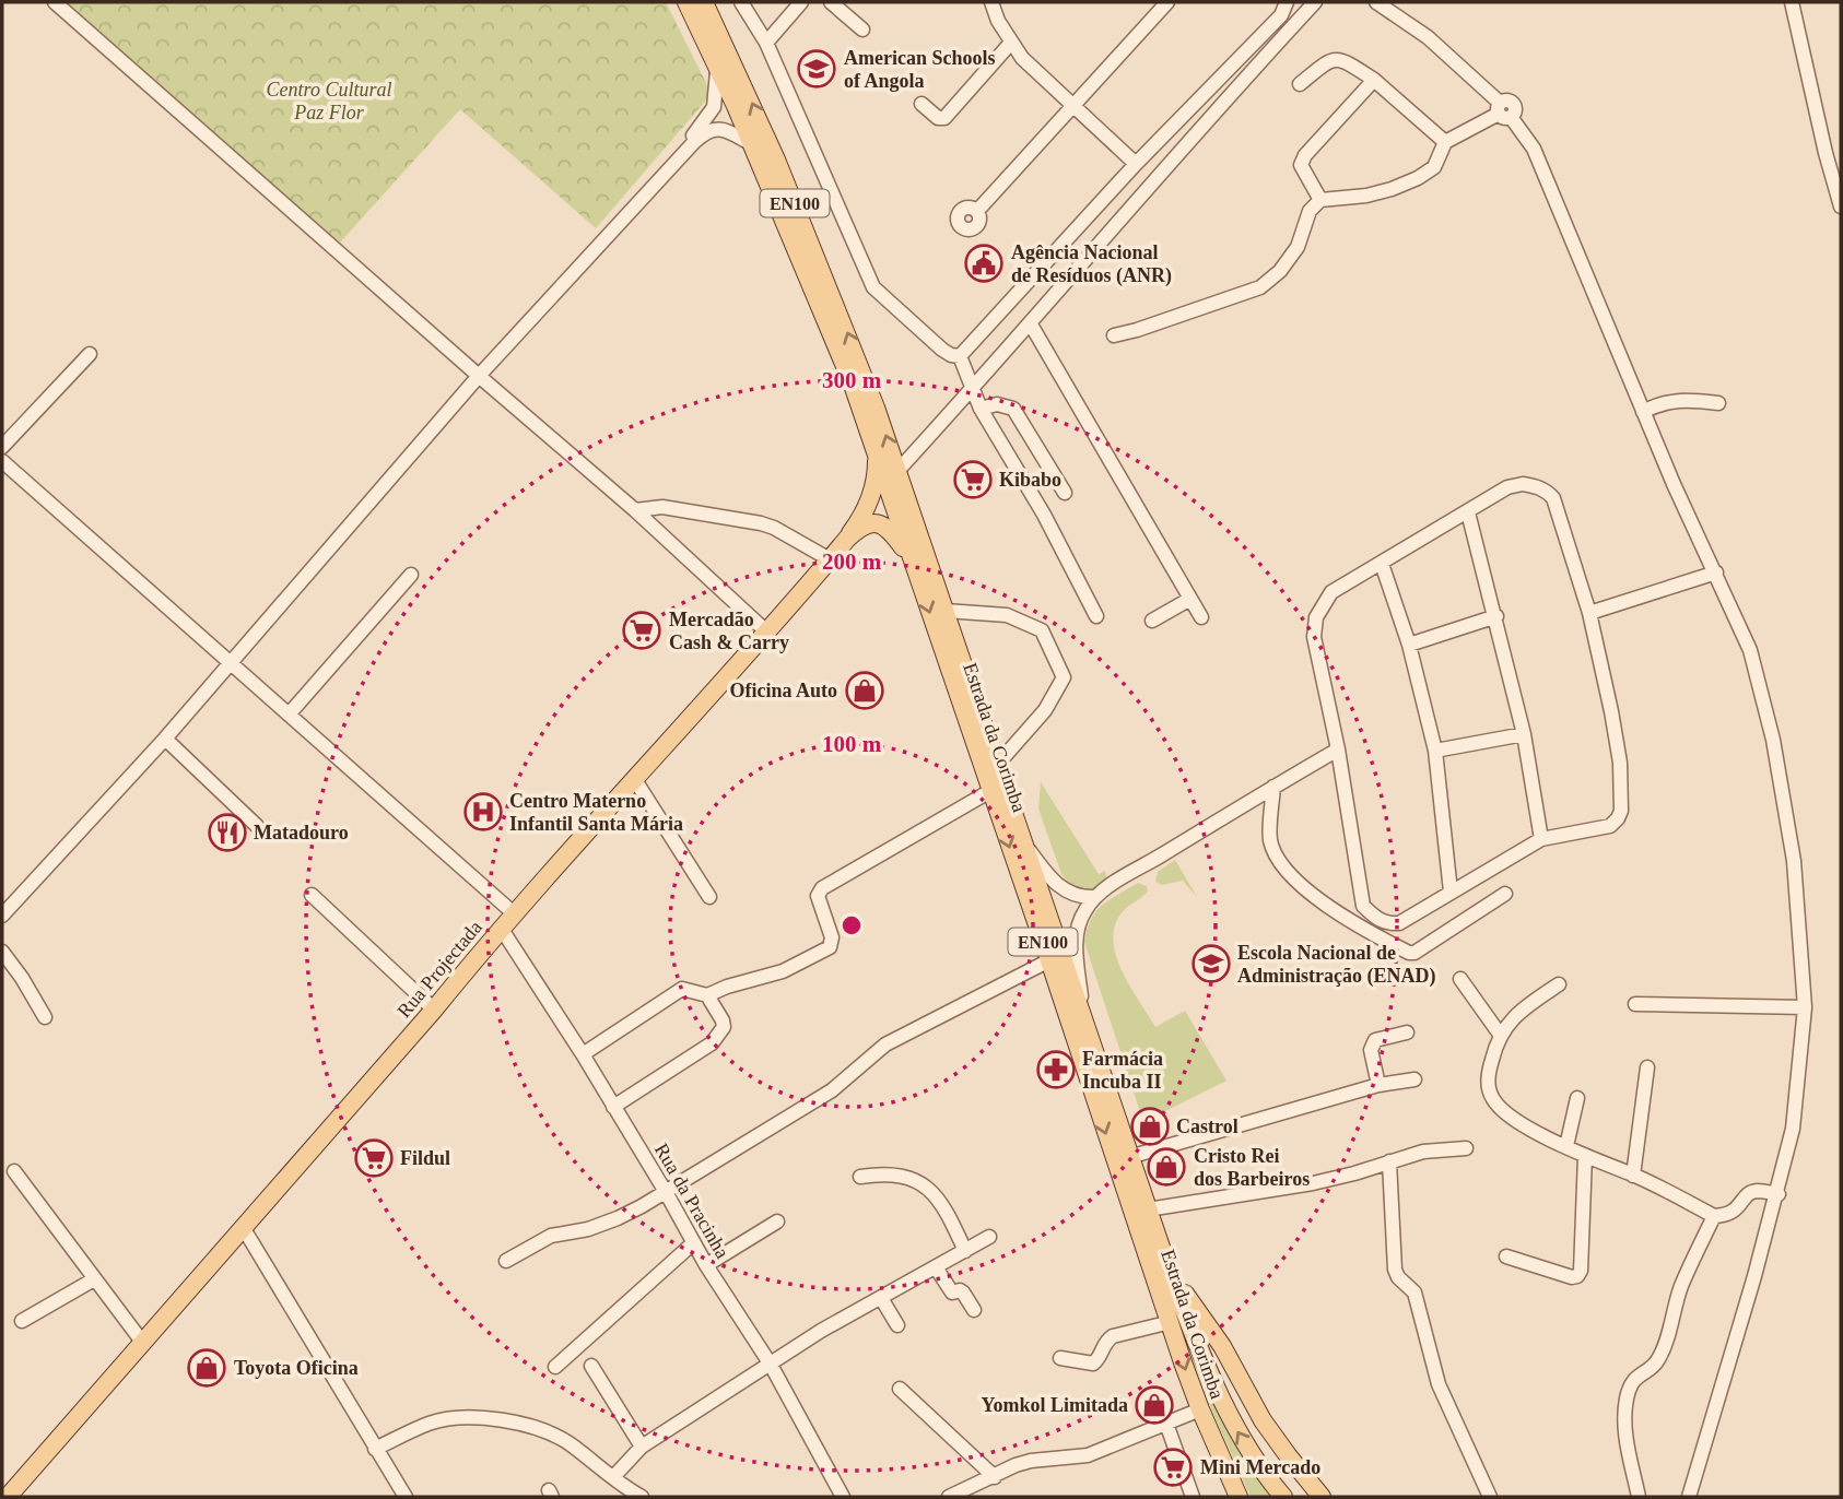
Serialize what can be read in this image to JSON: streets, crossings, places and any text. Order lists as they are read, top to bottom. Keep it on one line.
{"streets":{"main road":["EN100","Estrada da Corimba","Rua Projectada"],"street":["Rua da Pracinha"]},"crossings":[["Estrada da Corimba","Rua Projectada"],["Rua Projectada","Rua da Pracinha"]],"parks":["Centro Cultural Paz Flor"],"places":{"school or university":["American Schools of Angola","Escola Nacional de Administração (ENAD)"],"public building":["Agência Nacional de Resíduos (ANR)"],"supermarket":["Kibabo","Mercadão Cash & Carry","Fildul","Mini Mercado"],"shop":["Oficina Auto","Castrol","Cristo Rei dos Barbeiros","Toyota Oficina","Yomkol Limitada"],"hospital":["Centro Materno Infantil Santa Mária"],"restaurant":["Matadouro"],"pharmacy":["Farmácia Incuba II"]},"rings":["300 m","200 m","100 m"]}
